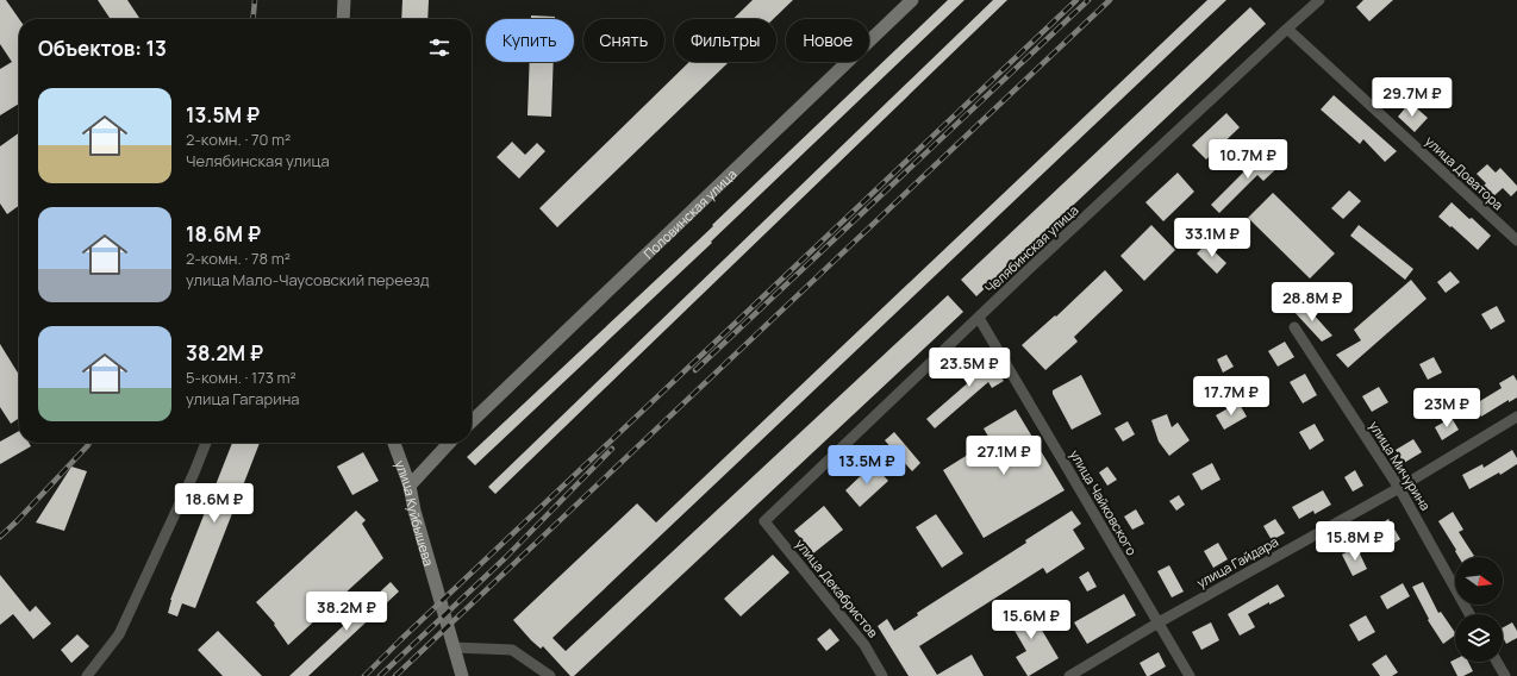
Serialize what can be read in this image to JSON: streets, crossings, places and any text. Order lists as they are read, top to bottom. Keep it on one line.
{"streets":{"main road":["Половинская улица","улица Куйбышева"],"street":["улица Доватора","Челябинская улица","улица Мичурина","улица Чайковского","улица Гайдара","улица Декабристов"]},"crossings":[["улица Доватора","Челябинская улица"],["Челябинская улица","улица Чайковского"],["Челябинская улица","улица Декабристов"],["улица Мичурина","улица Гайдара"],["улица Чайковского","улица Гайдара"]],"north":"right","page":{"chip":["Купить","Снять","Фильтры","Новое"],"heading":"Объектов: 13","list":[{"name":"13.5M ₽","note":"2-комн. · 70 m² · Челябинская улица"},{"name":"18.6M ₽","note":"2-комн. · 78 m² · улица Мало-Чаусовский переезд"},{"name":"38.2M ₽","note":"5-комн. · 173 m² · улица Гагарина"}],"price":["29.7M ₽","10.7M ₽","33.1M ₽","28.8M ₽","23.5M ₽","17.7M ₽","23M ₽","27.1M ₽","13.5M ₽","18.6M ₽","15.8M ₽","38.2M ₽","15.6M ₽"]}}
